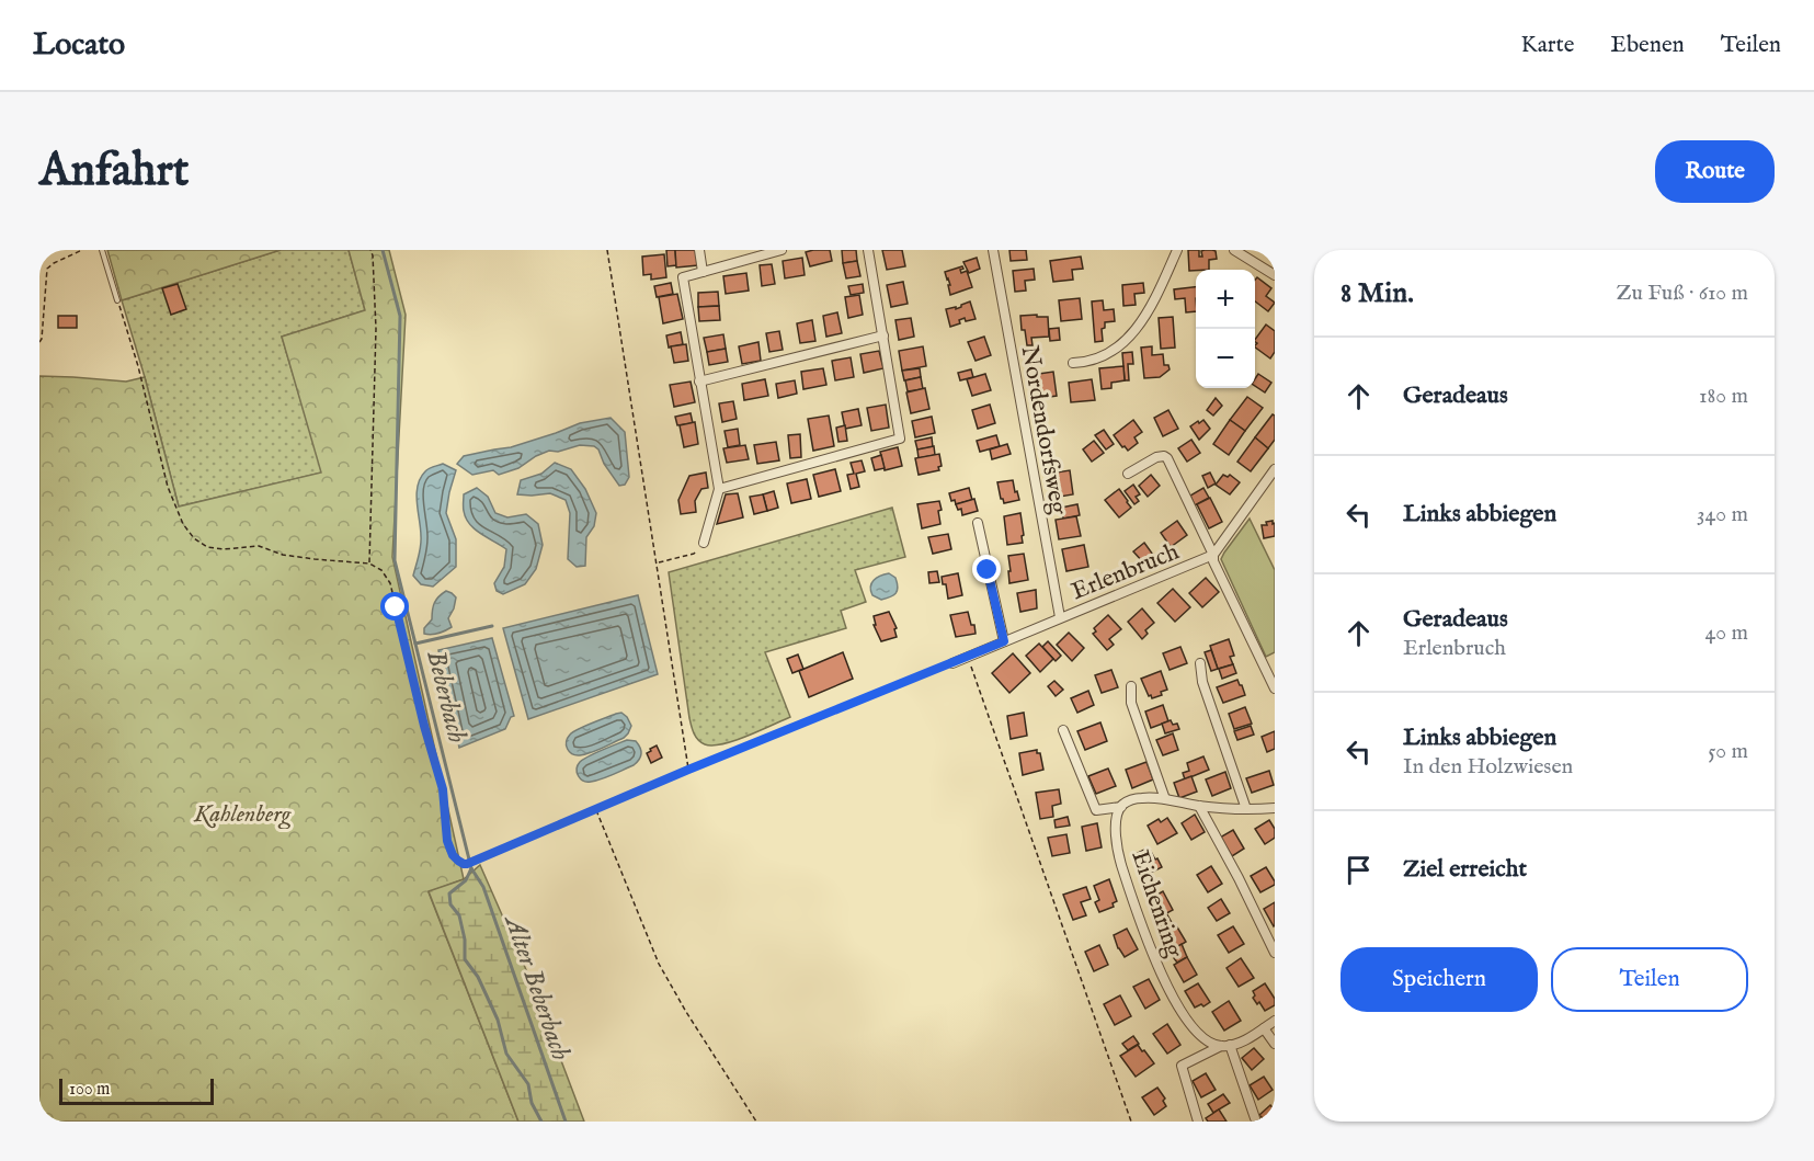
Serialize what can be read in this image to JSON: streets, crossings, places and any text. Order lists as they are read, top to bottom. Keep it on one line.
{"streets":{"street":["Nordendorfsweg","Erlenbruch","Eichenring"]},"crossings":[["Nordendorfsweg","Erlenbruch"]],"water":["Beberbach","Alter Beberbach"],"parks":["Kahlenberg"],"scale_bar":"100 m","page":{"header":"Locato","nav":["Karte","Ebenen","Teilen"],"buttons":["Route",["Speichern","Teilen"]],"title":"Anfahrt","heading":["8 Min.","Zu Fuß · 610 m"],"map_buttons":["+","−"],"list":[["Geradeaus","180 m"],["Links abbiegen","340 m"],["Geradeaus","Erlenbruch","40 m"],["Links abbiegen","In den Holzwiesen","50 m"],"Ziel erreicht"],"scale":"100 m"}}
